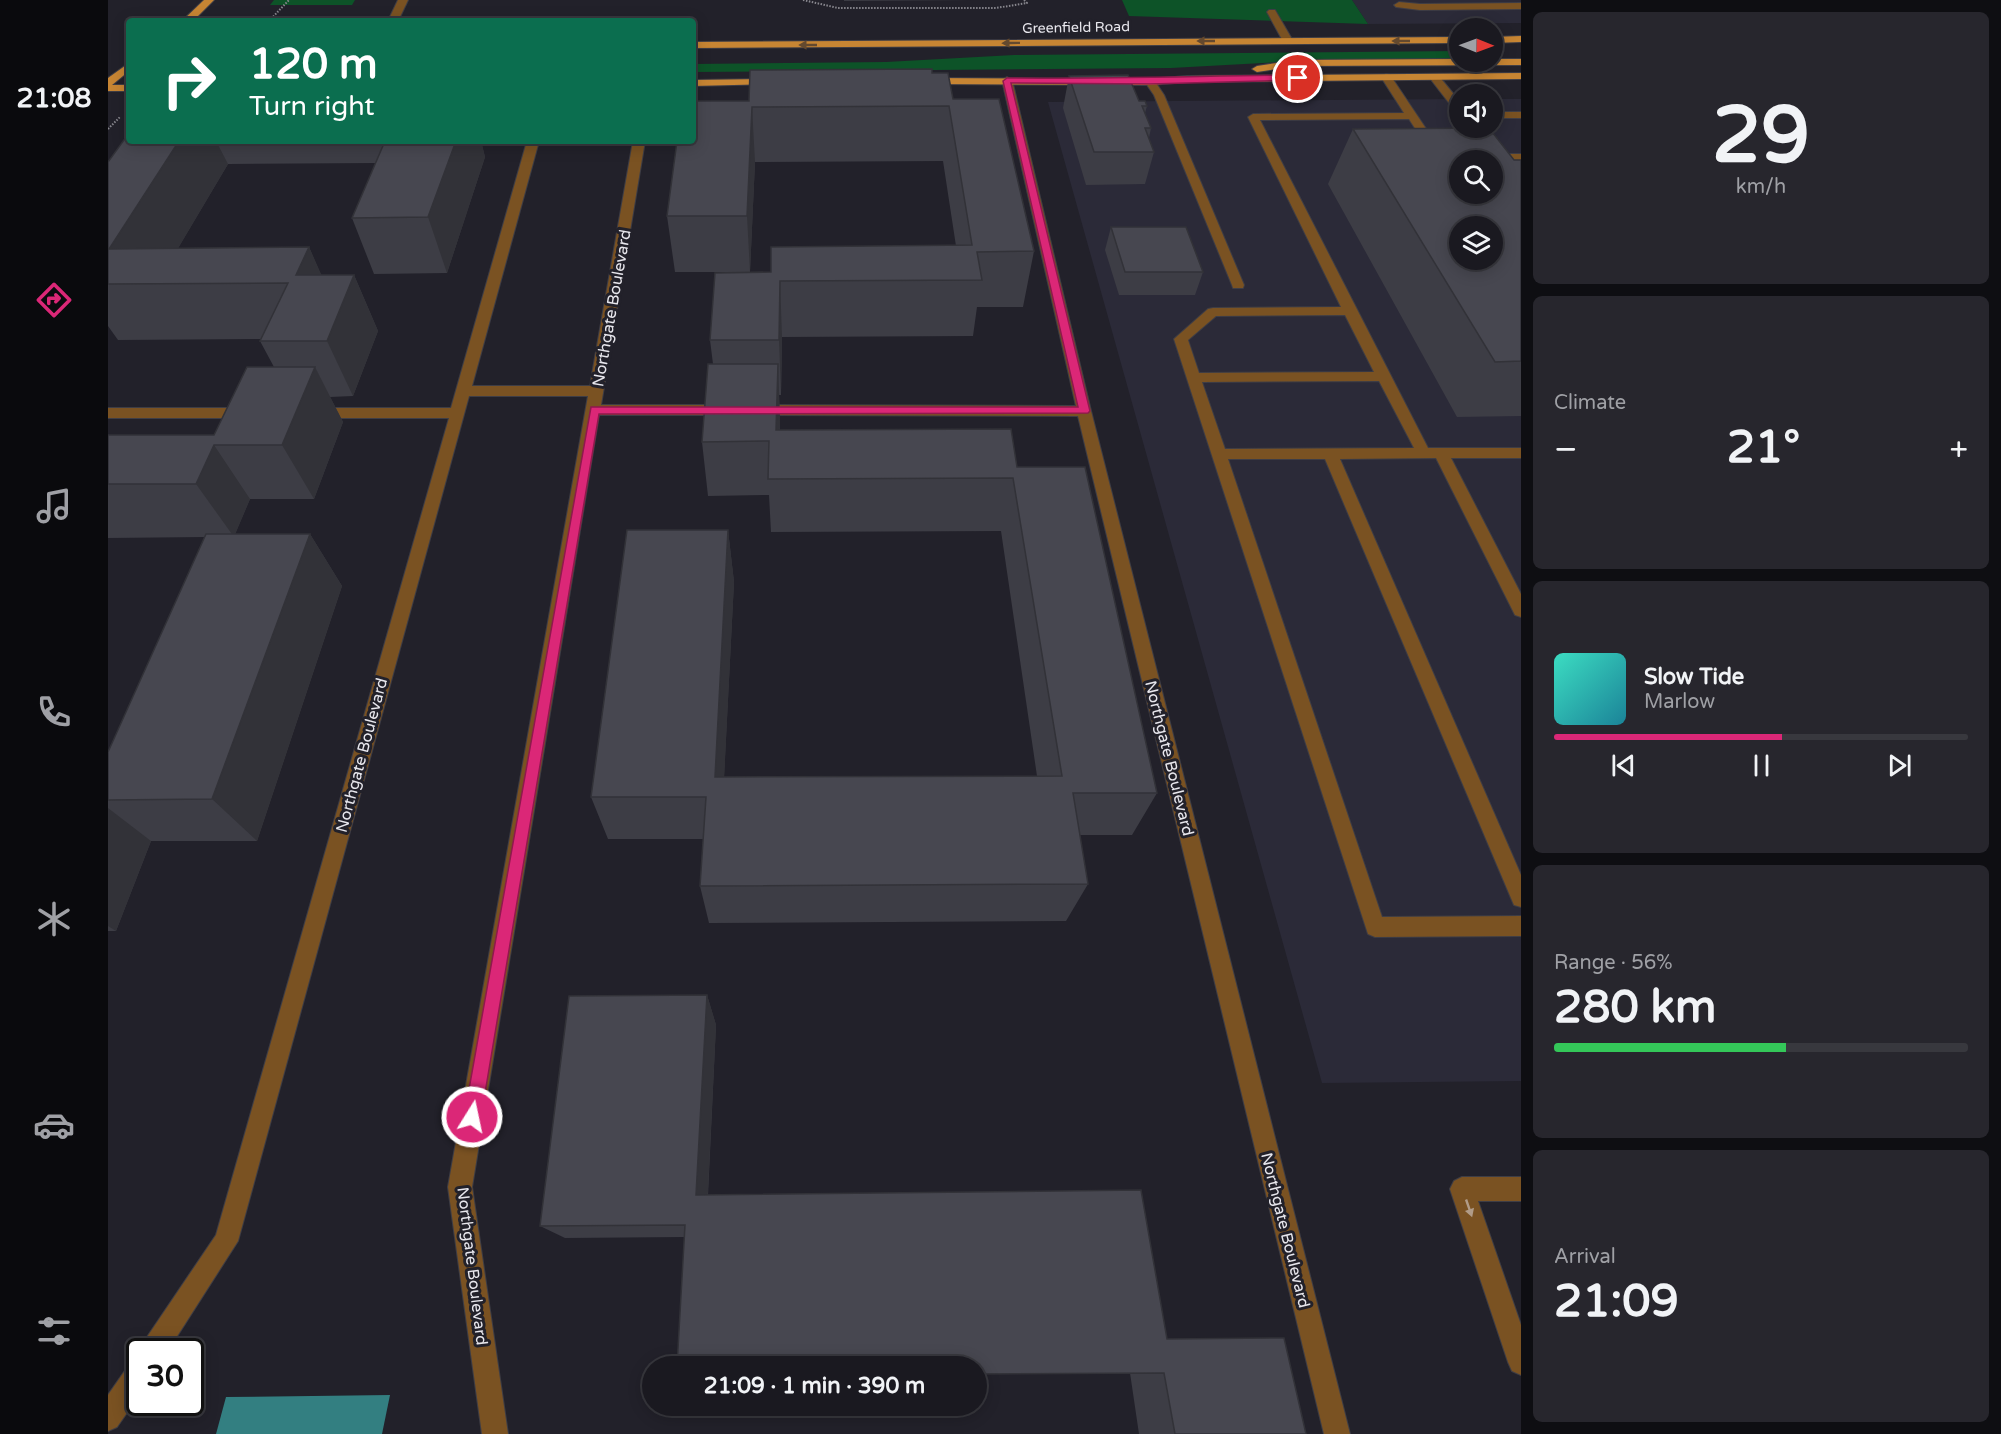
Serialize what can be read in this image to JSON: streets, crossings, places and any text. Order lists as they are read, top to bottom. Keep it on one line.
{"streets":{"main road":["Greenfield Road"],"street":["Northgate Boulevard"]},"north":"right","page":{"tabs":"21:08","tile":[["29","km/h"],"Climate",["Range · 56%","280 km"],["Arrival","21:09"]],"turn":["120 m","Turn right"],"heat":["−","21°","+"],"song":["Slow Tide","Marlow"],"limit":"30","trip":"21:09 · 1 min · 390 m"}}
